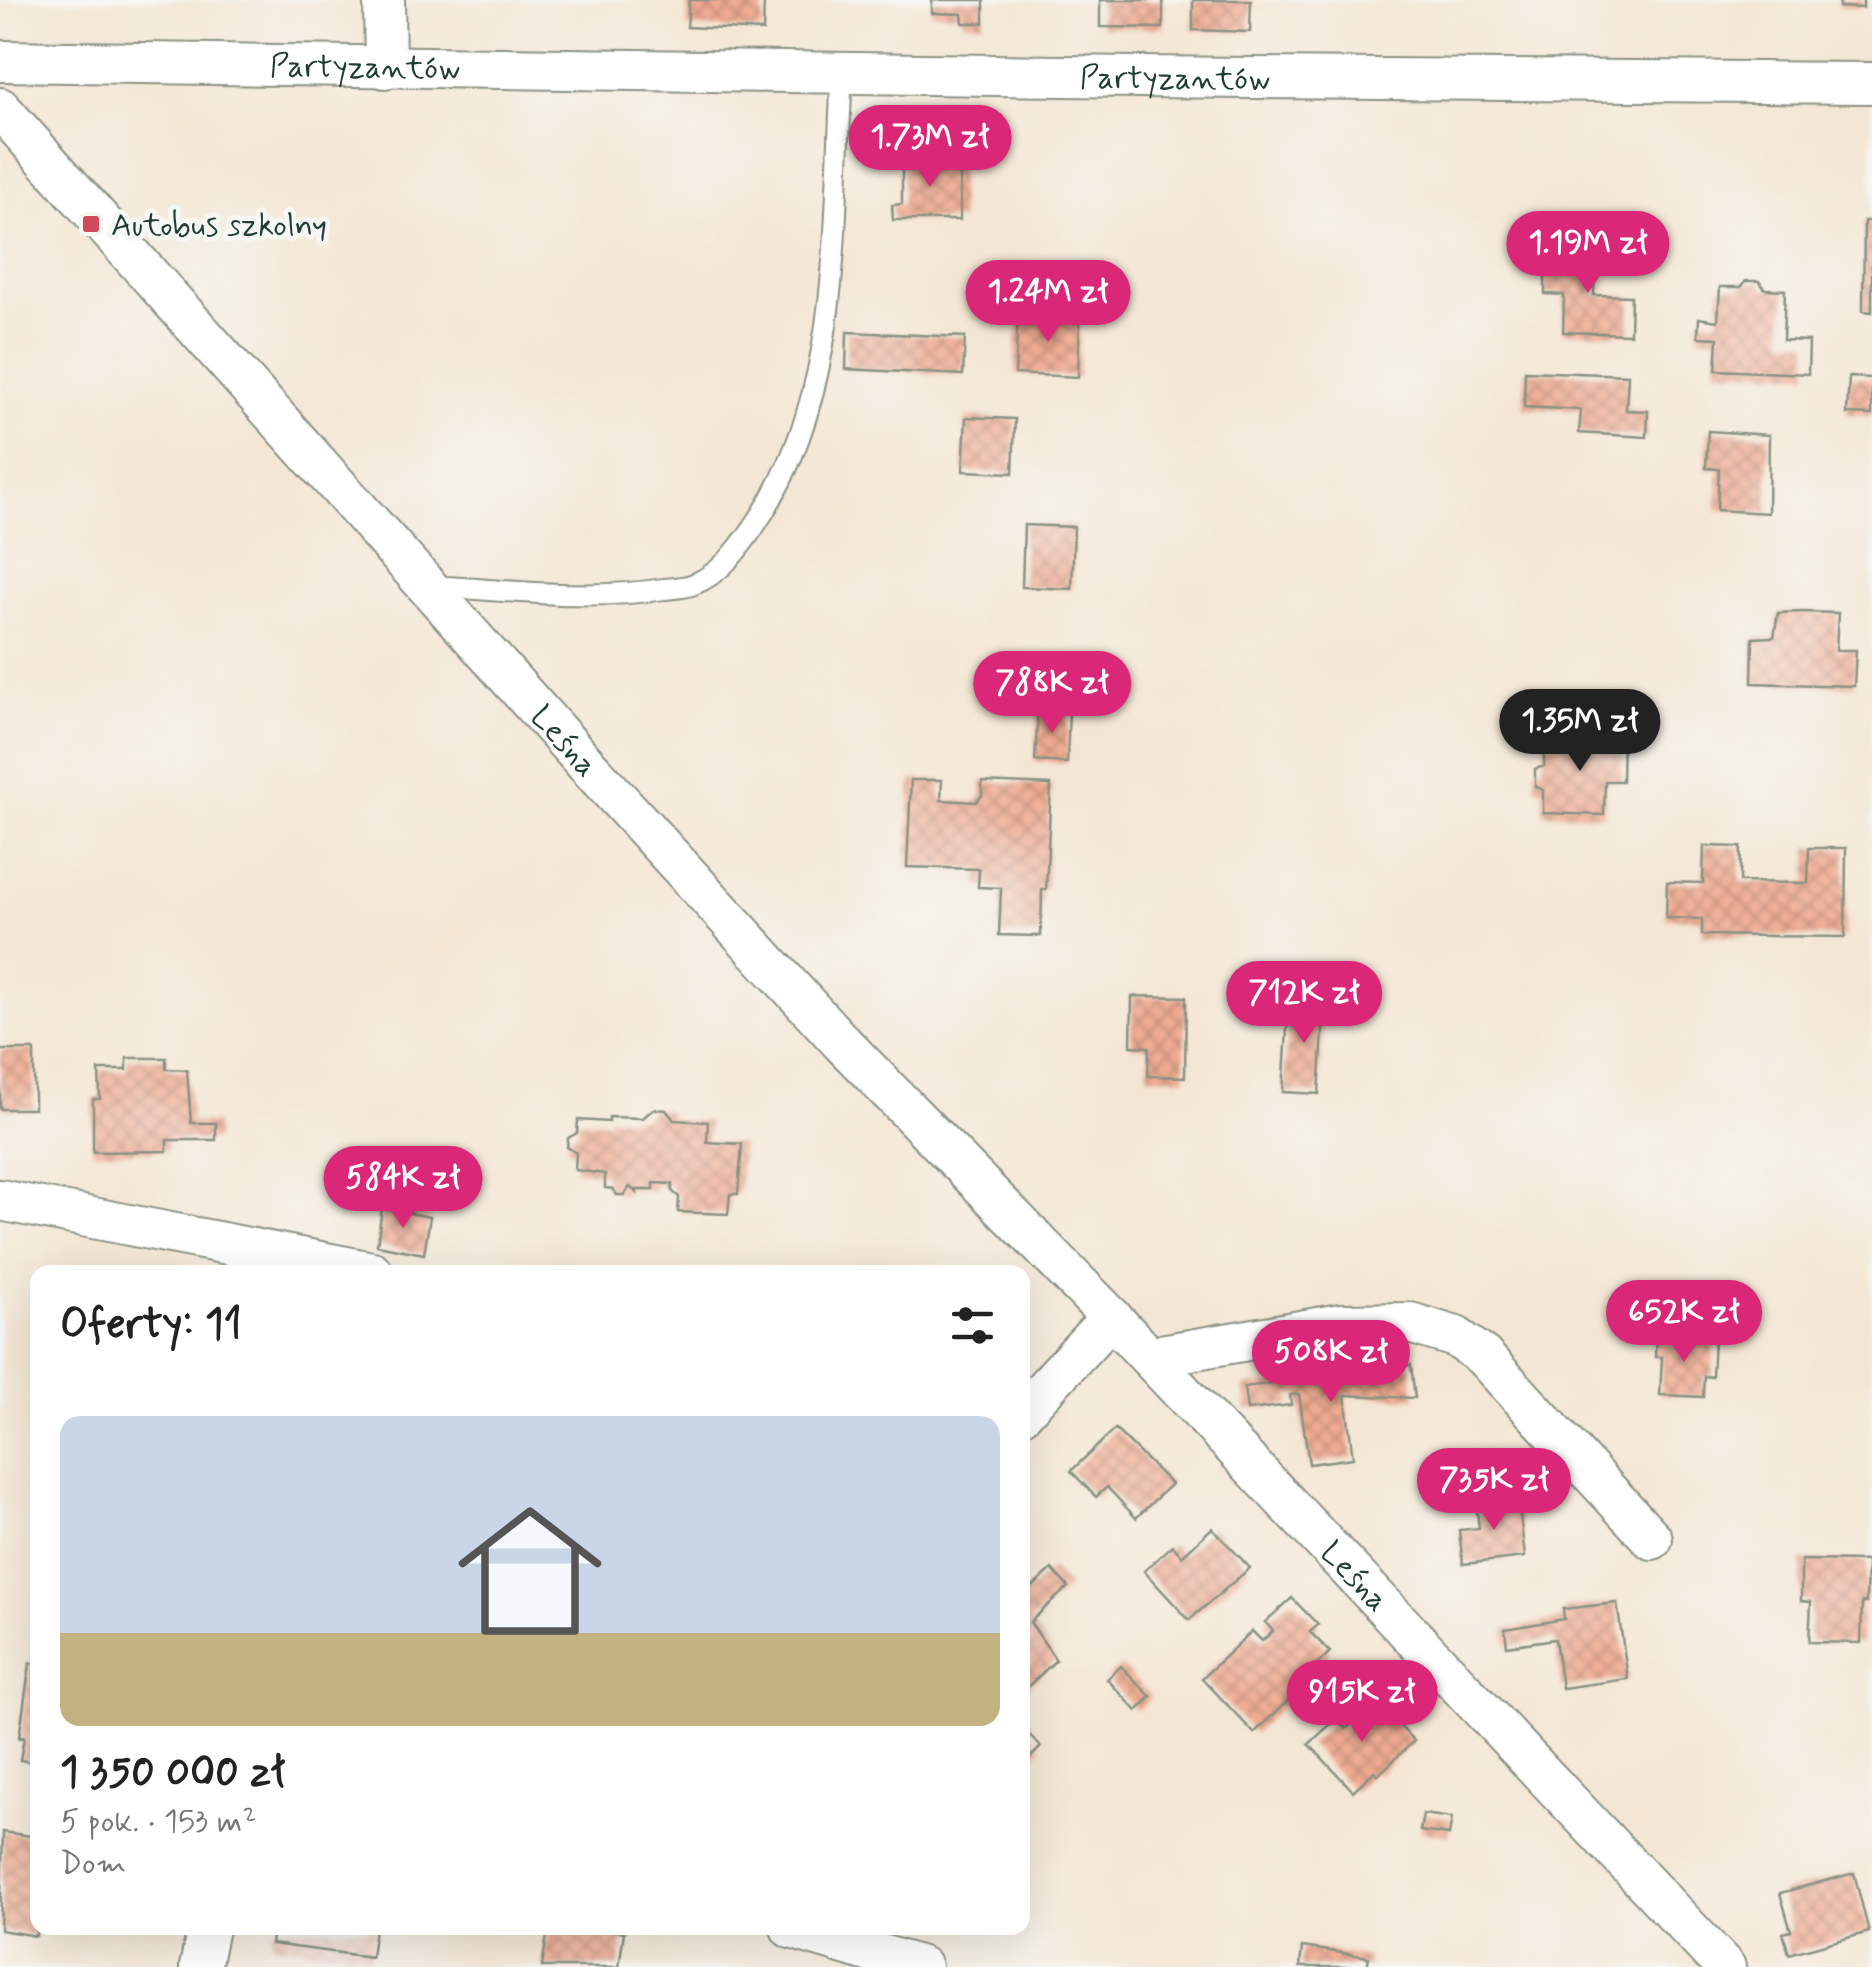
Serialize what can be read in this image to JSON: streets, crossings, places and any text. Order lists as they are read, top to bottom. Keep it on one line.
{"streets":{"street":["Partyzantów","Leśna"]},"places":{"transit":["Autobus szkolny"]},"page":{"price":["1.73M zł","1.19M zł","1.24M zł","788K zł","1.35M zł","712K zł","584K zł","652K zł","508K zł","735K zł","915K zł"],"heading":"Oferty: 11","list":[{"name":"1 350 000 zł","note":"5 pok. · 153 m² · Dom"}]}}
